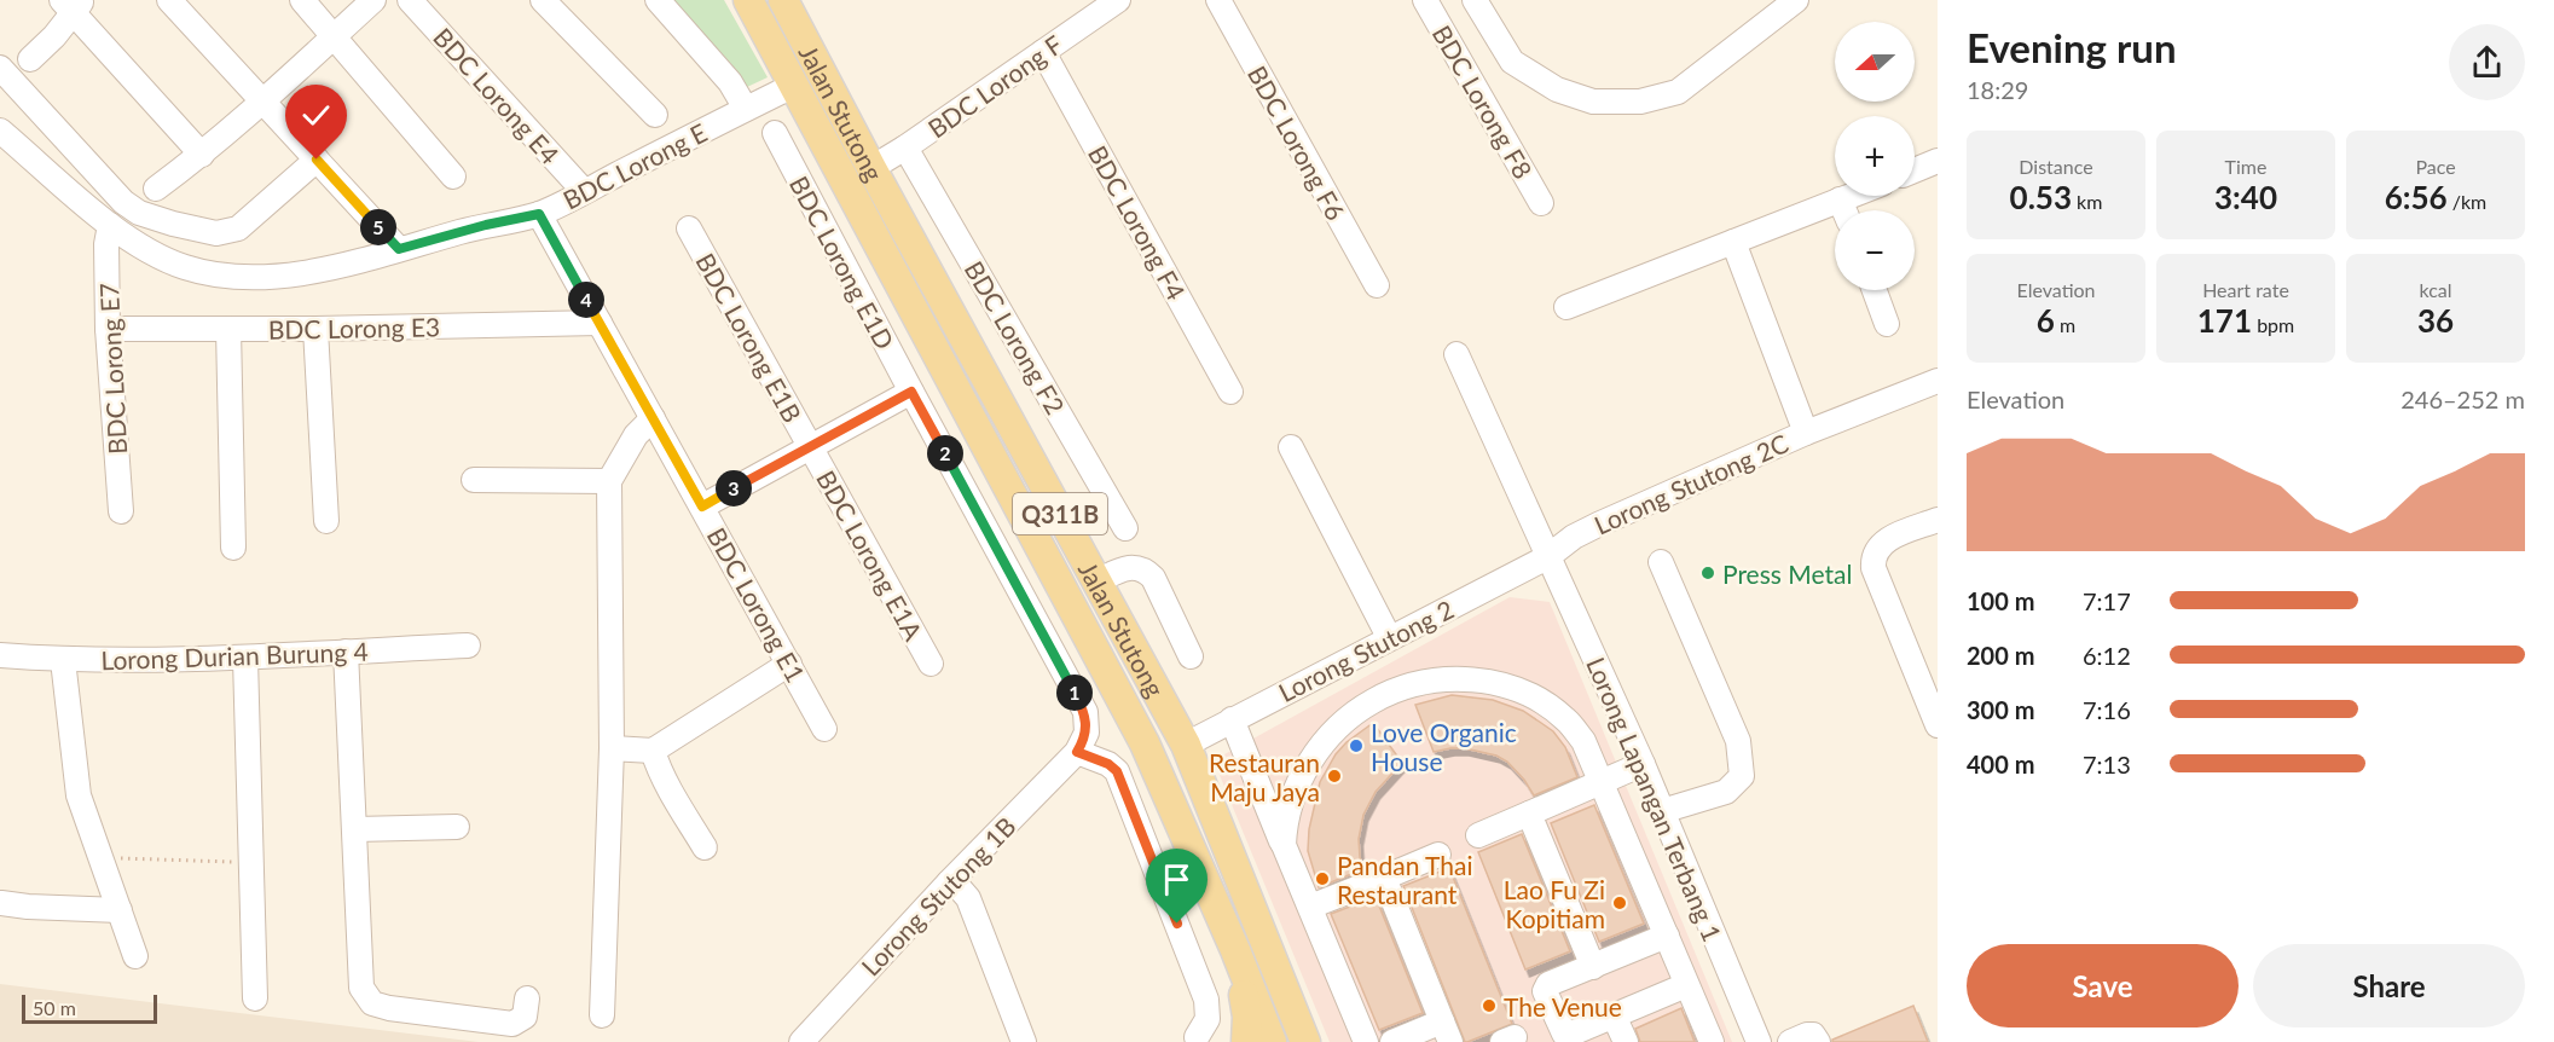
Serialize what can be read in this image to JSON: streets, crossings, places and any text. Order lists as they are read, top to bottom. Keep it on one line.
{"streets":{"main road":["Jalan Stutong","Q311B"],"street":["BDC Lorong F","BDC Lorong E4","BDC Lorong F8","BDC Lorong F6","BDC Lorong E","BDC Lorong F4","BDC Lorong E1D","BDC Lorong E3","BDC Lorong E1B","BDC Lorong F2","BDC Lorong E7","Lorong Stutong 2C","BDC Lorong E1A","BDC Lorong E1","Lorong Stutong 2","Lorong Durian Burung 4","Lorong Lapangan Terbang 1","Lorong Stutong 1B"]},"crossings":[["BDC Lorong F","Jalan Stutong"],["BDC Lorong F","BDC Lorong F4"],["BDC Lorong F","BDC Lorong F2"],["BDC Lorong E4","BDC Lorong E"],["Jalan Stutong","BDC Lorong E"],["Jalan Stutong","Lorong Stutong 2"],["BDC Lorong E","BDC Lorong E7"],["BDC Lorong E","BDC Lorong E1"],["BDC Lorong E1D","Lorong Stutong 1B"],["BDC Lorong E3","BDC Lorong E7"],["BDC Lorong E3","BDC Lorong E1"],["BDC Lorong E1B","BDC Lorong E1A"],["Lorong Stutong 2C","Lorong Stutong 2"],["Lorong Stutong 2C","Lorong Lapangan Terbang 1"],["Lorong Stutong 2","Lorong Lapangan Terbang 1"]],"places":["Press Metal","Love Organic House","Restauran Maju Jaya","Pandan Thai Restaurant","Lao Fu Zi Kopitiam","The Venue"],"scale_bar":"50 m","north":"left","page":{"heading":["Evening run","18:29"],"map_buttons":["+","−"],"stats":[["Distance","0.53 km"],["Time","3:40"],["Pace","6:56 /km"],["Elevation","6 m"],["Heart rate","171 bpm"],["kcal","36"]],"pins":["5","4","2","3","1"],"chart":["Elevation","246–252 m"],"list":[{"name":"100 m","note":"7:17"},{"name":"200 m","note":"6:12"},{"name":"300 m","note":"7:16"},{"name":"400 m","note":"7:13"}],"buttons":["Save","Share"],"scale":"50 m"}}
